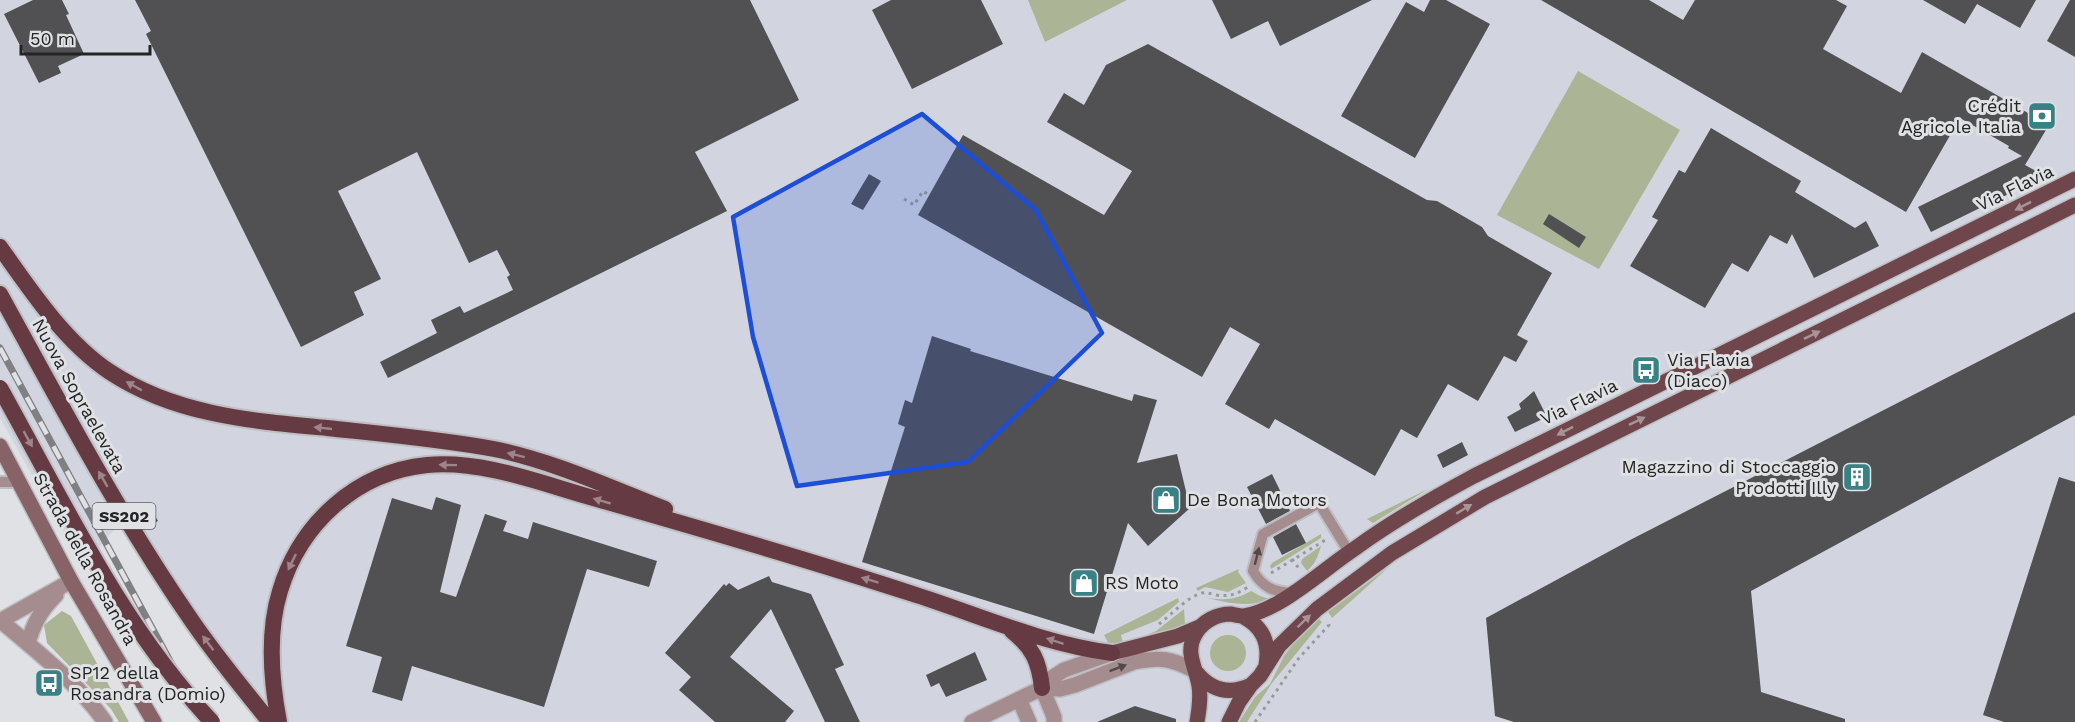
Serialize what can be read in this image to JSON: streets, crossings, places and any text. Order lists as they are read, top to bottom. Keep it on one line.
{"streets":{"highway":["Nuova Sopraelevata","SS202"],"main road":["Via Flavia","Strada della Rosandra"]},"places":{"bank":["Crédit Agricole Italia"],"bus stop":["Via Flavia (Diaco)","SP12 della Rosandra (Domio)"],"building":["Magazzino di Stoccaggio Prodotti Illy"],"shop":["De Bona Motors","RS Moto"]},"scale_bar":"50 m"}
